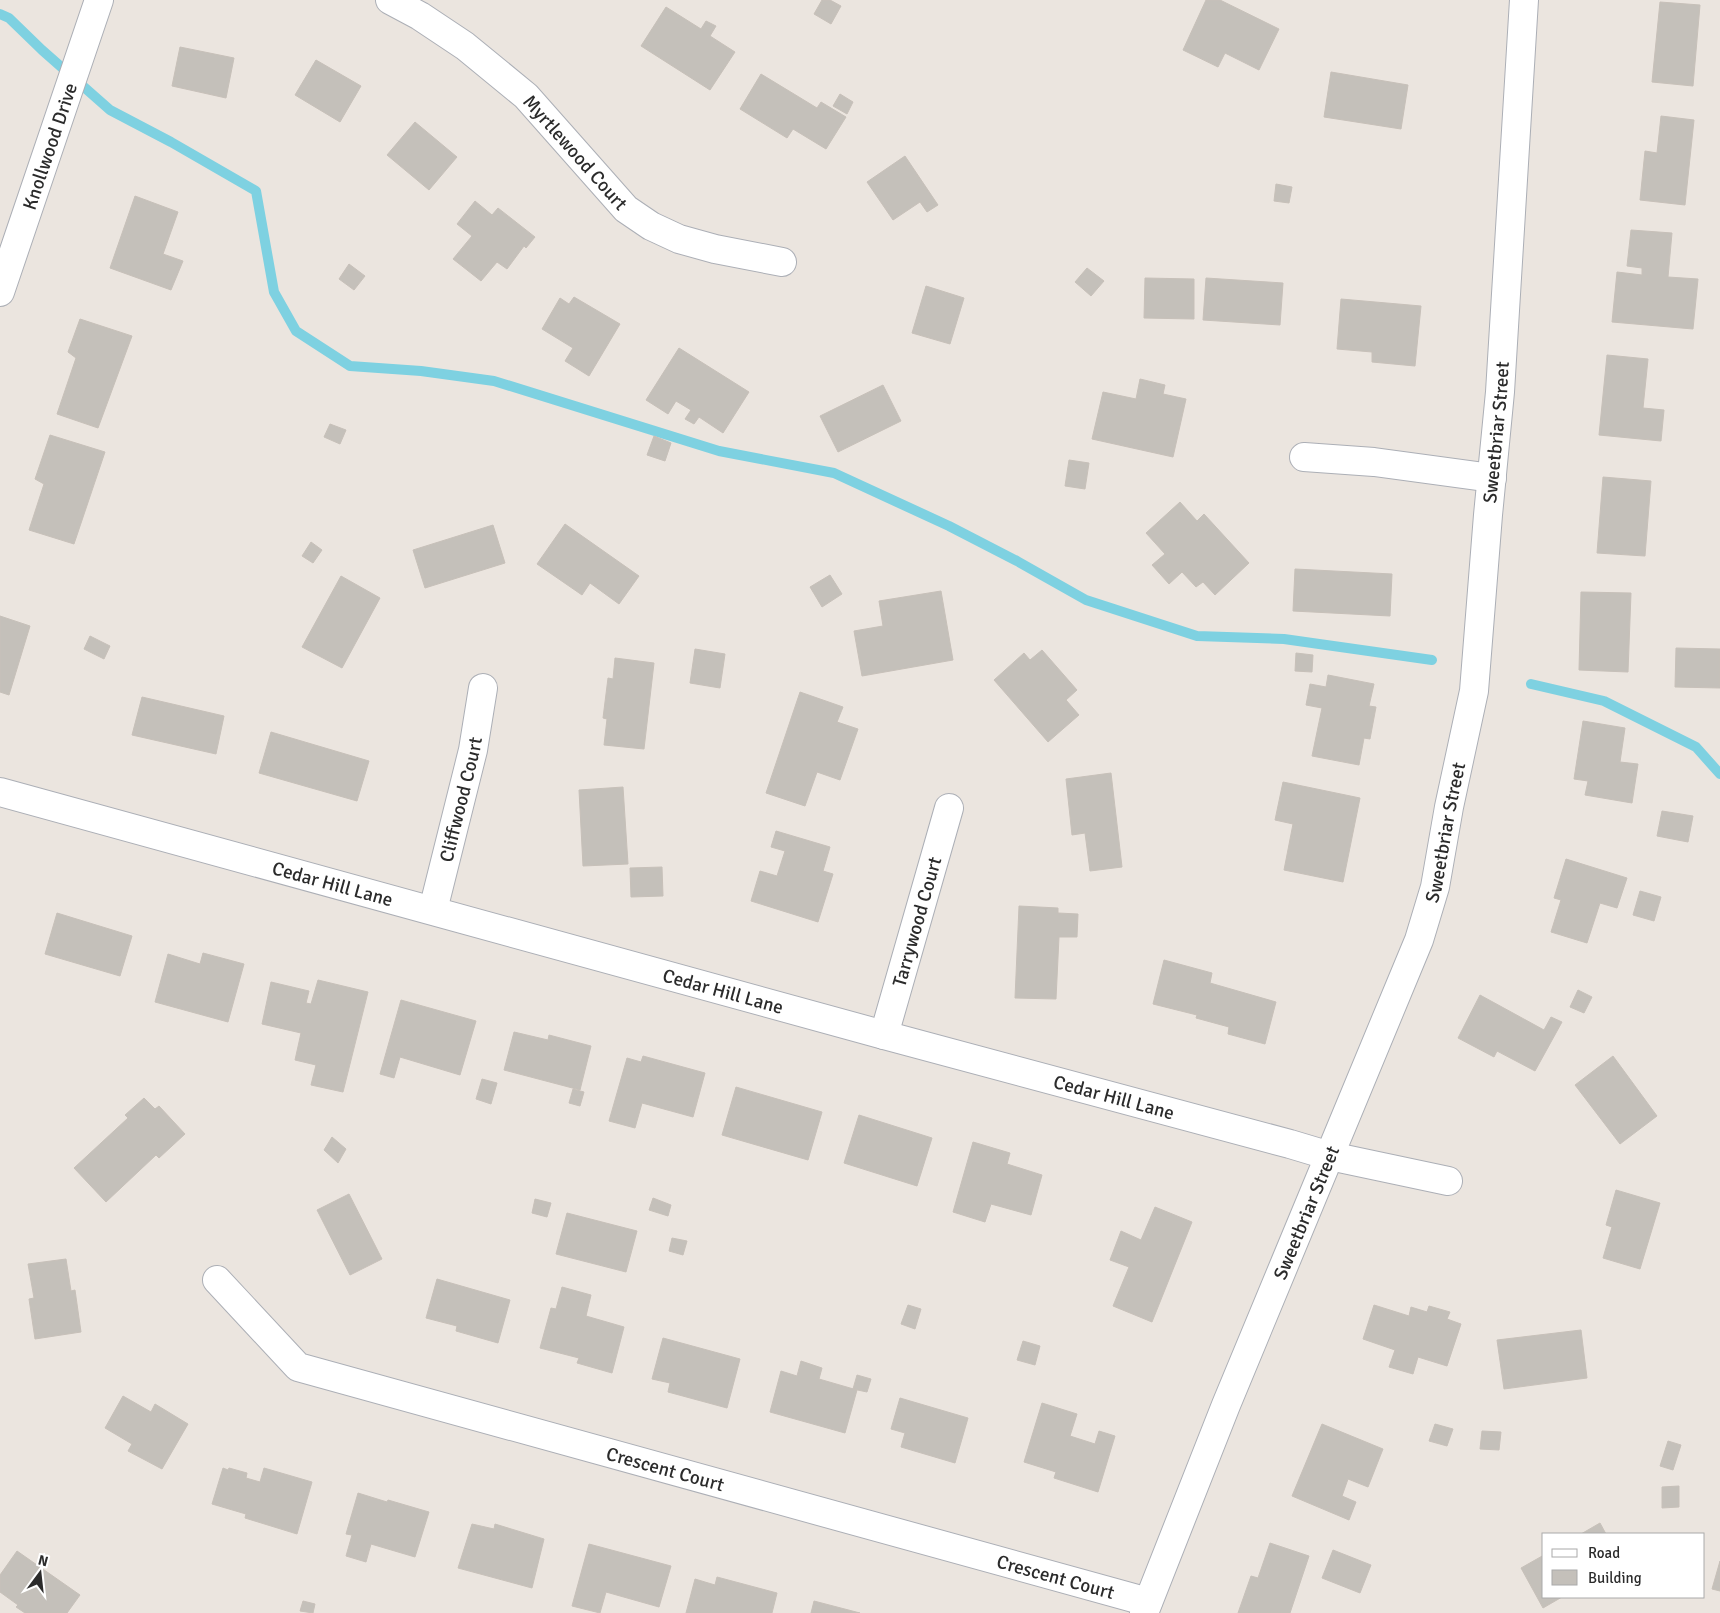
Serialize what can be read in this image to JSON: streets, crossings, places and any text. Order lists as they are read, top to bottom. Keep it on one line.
{"streets":{"street":["Knollwood Drive","Myrtlewood Court","Sweetbriar Street","Cliffwood Court","Cedar Hill Lane","Tarrywood Court","Crescent Court"]},"crossings":[["Sweetbriar Street","Cedar Hill Lane"],["Sweetbriar Street","Crescent Court"],["Cliffwood Court","Cedar Hill Lane"],["Cedar Hill Lane","Tarrywood Court"]],"legend":["Road","Building"],"north":"top"}
